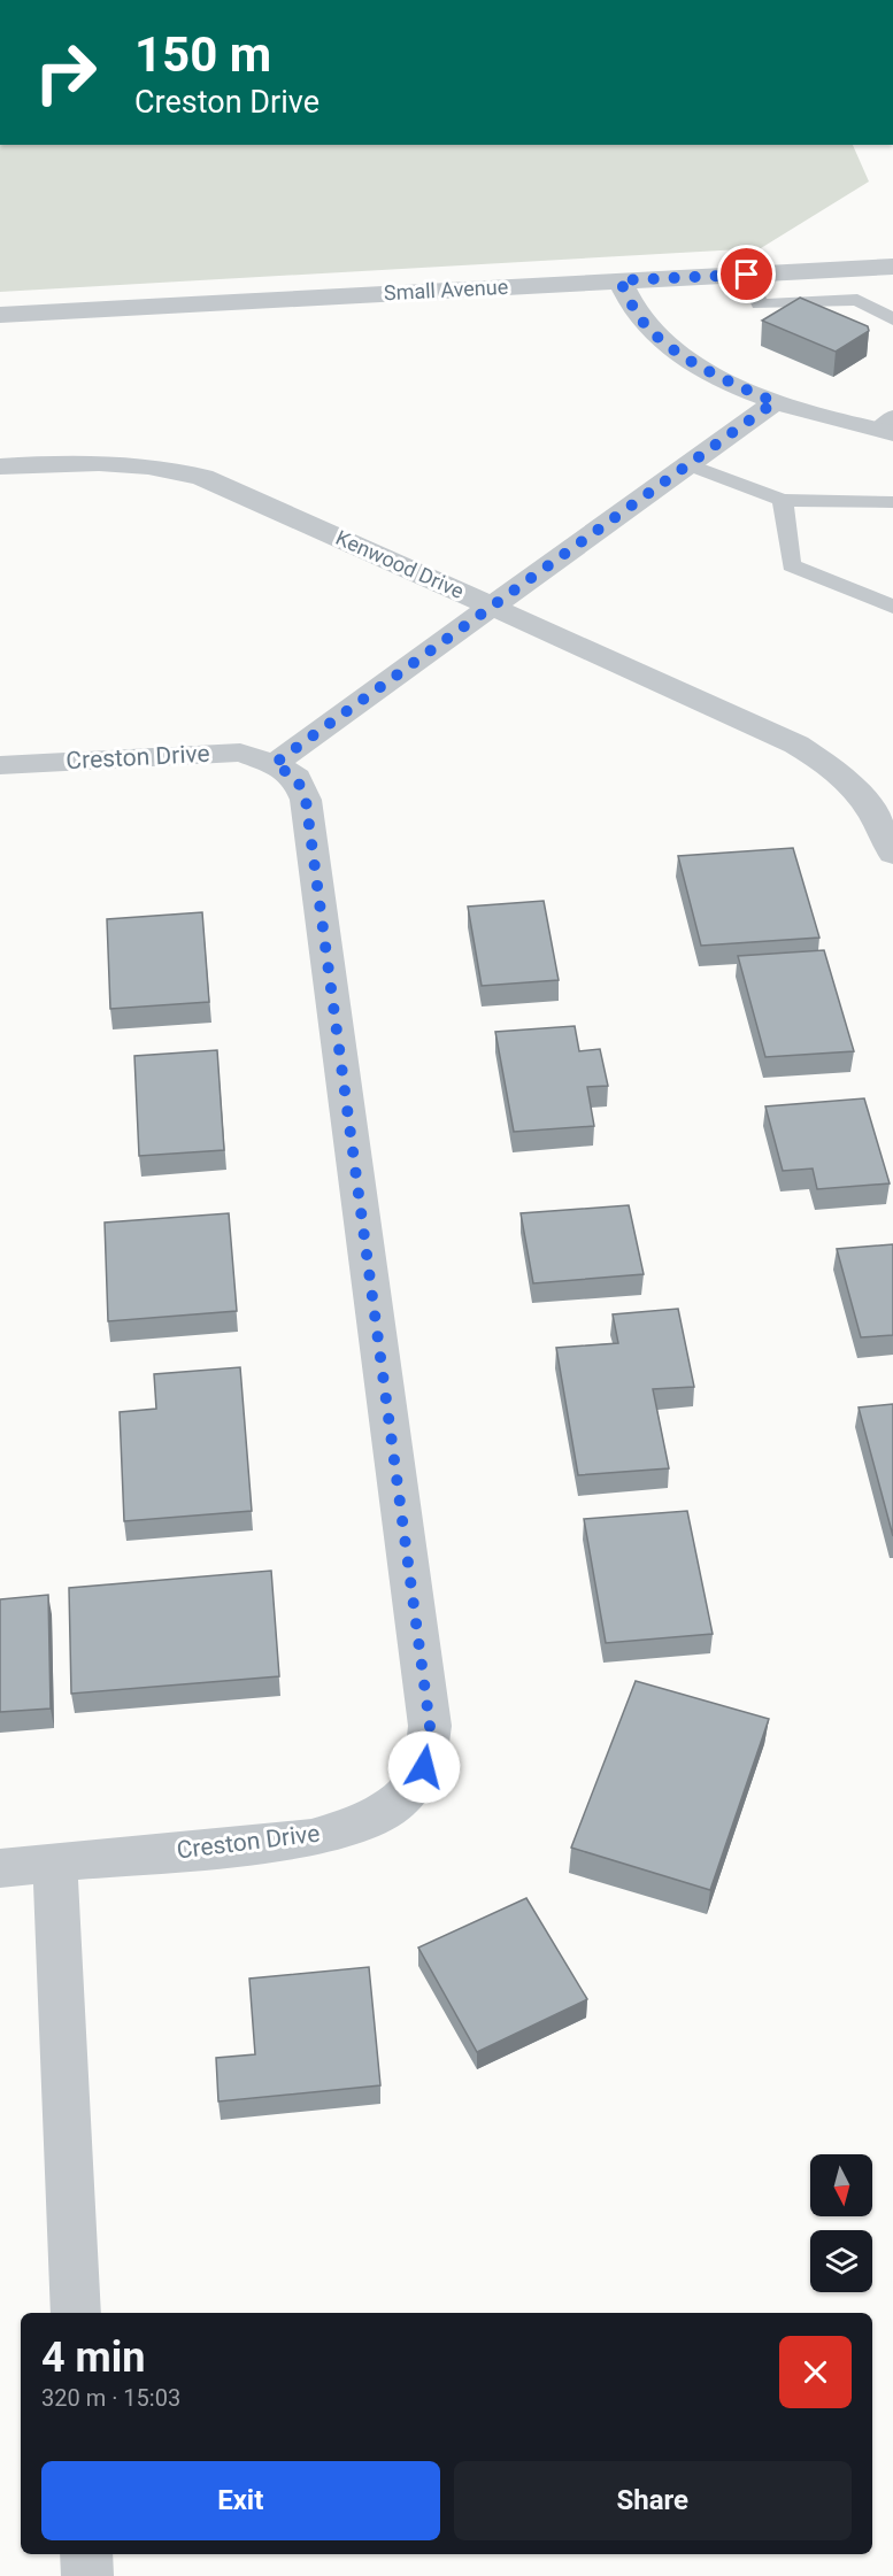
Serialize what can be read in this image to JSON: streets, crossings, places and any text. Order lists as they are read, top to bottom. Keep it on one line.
{"streets":{"street":["Small Avenue","Kenwood Drive","Creston Drive"]},"north":"bottom","page":{"turn":["150 m","Creston Drive"],"heading":["4 min","320 m · 15:03"],"buttons":["Exit","Share"]}}
